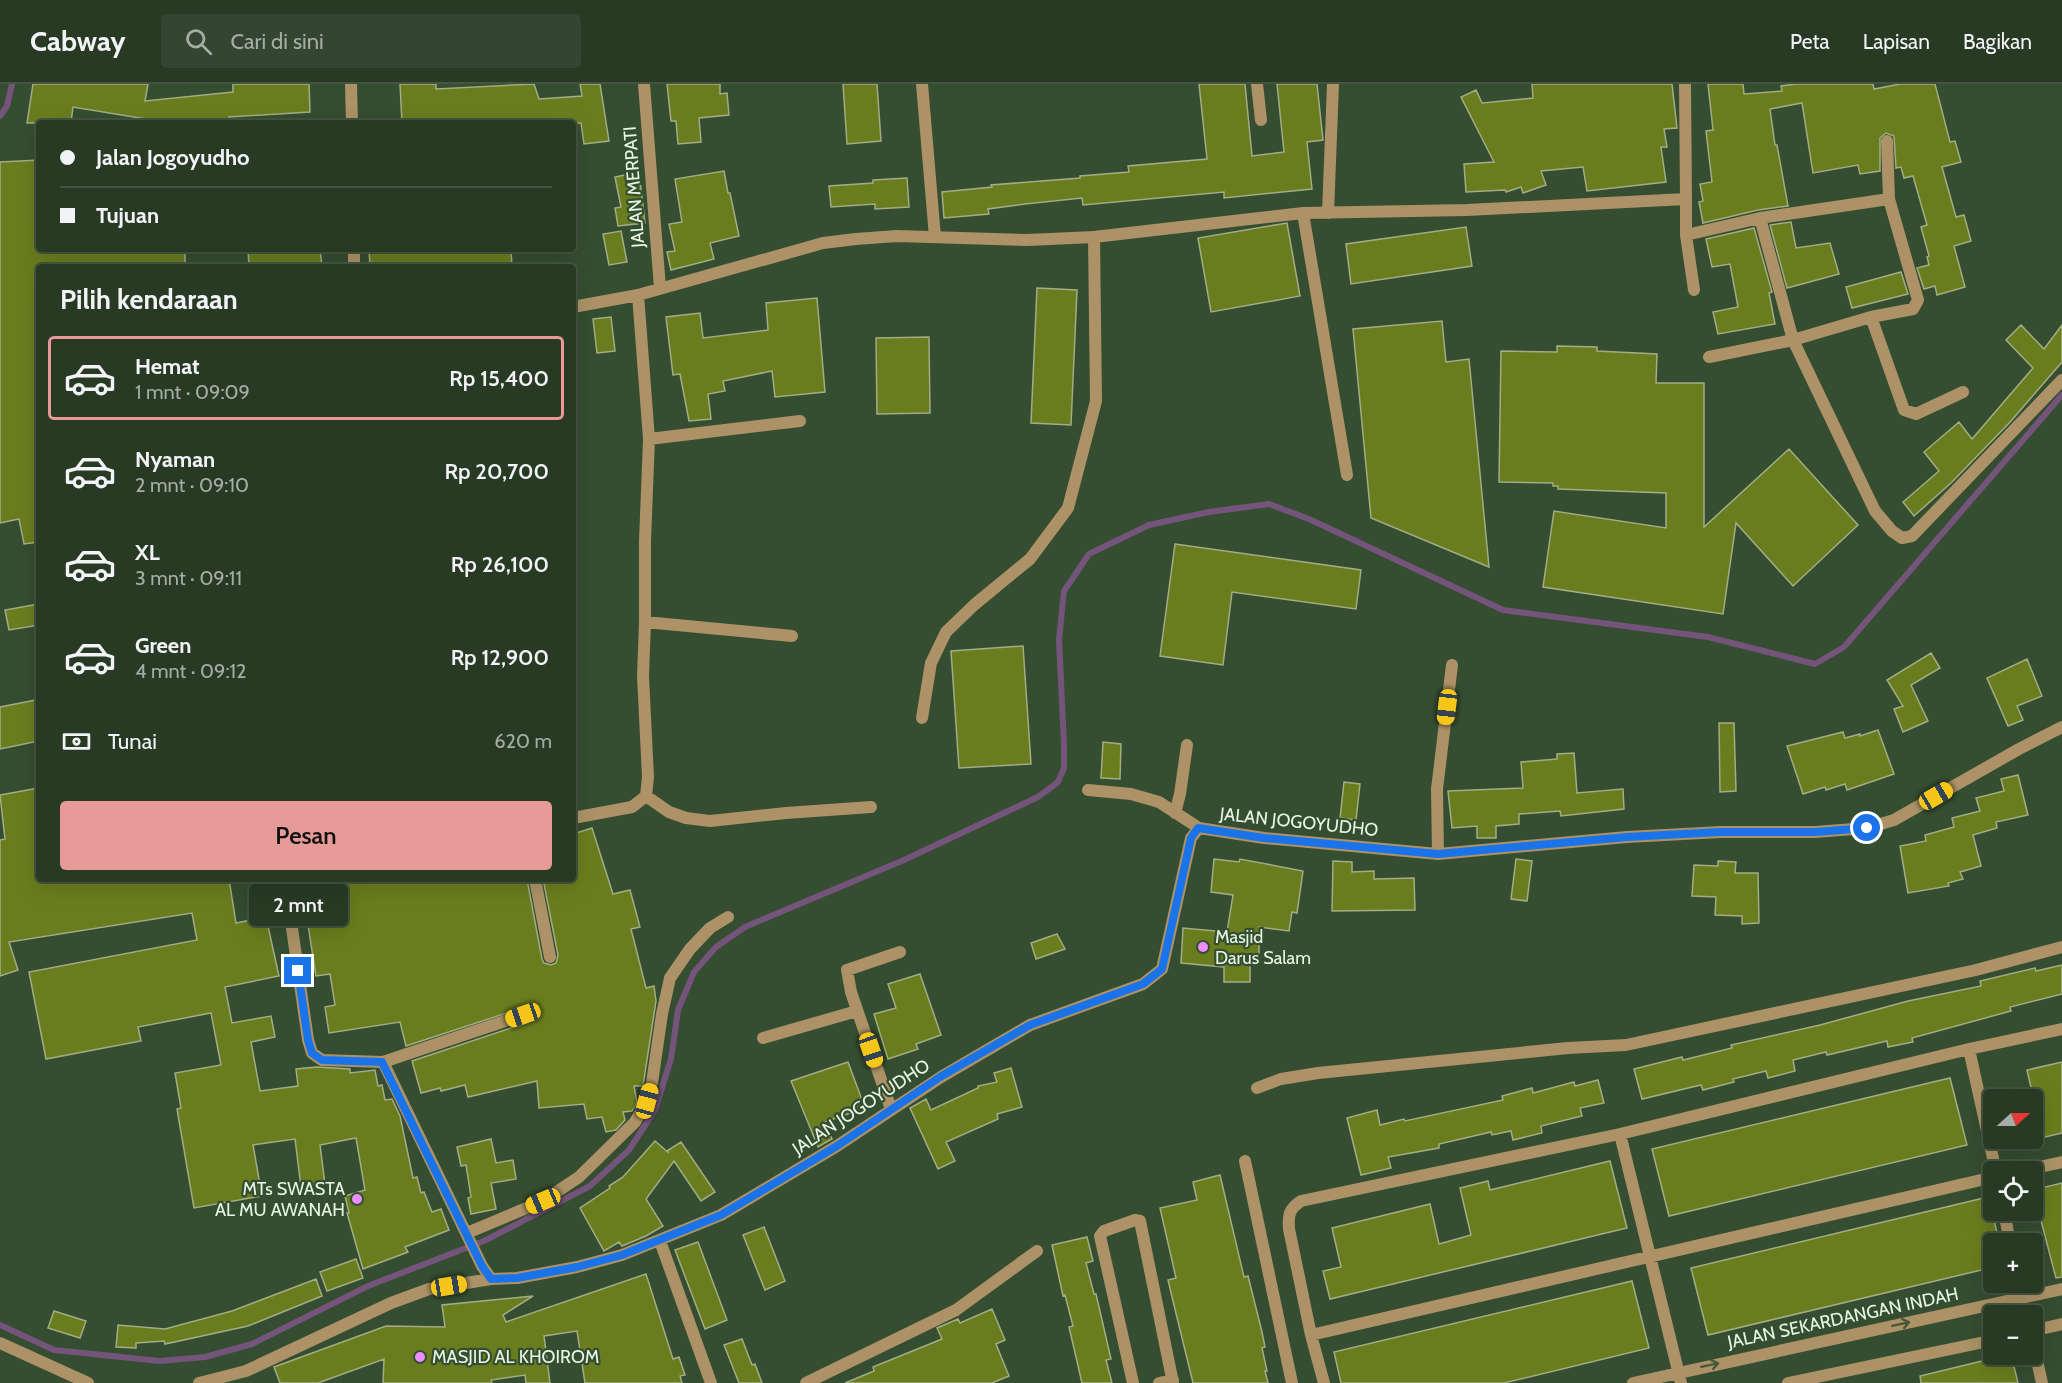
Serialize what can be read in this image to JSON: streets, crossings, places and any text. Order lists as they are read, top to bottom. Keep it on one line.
{"streets":{"street":["JALAN MERPATI","JALAN JOGOYUDHO","JALAN SEKARDANGAN INDAH"]},"places":["Masjid Darus Salam","MTs SWASTA AL MU AWANAH","MASJID AL KHOIROM"],"north":"right","page":{"header":"Cabway","search":"Cari di sini","nav":["Peta","Lapisan","Bagikan"],"banner":["Jalan Jogoyudho","Tujuan"],"heading":"Pilih kendaraan","list":[{"name":"Hemat","note":"1 mnt · 09:09","value":"Rp 15,400"},{"name":"Nyaman","note":"2 mnt · 09:10","value":"Rp 20,700"},{"name":"XL","note":"3 mnt · 09:11","value":"Rp 26,100"},{"name":"Green","note":"4 mnt · 09:12","value":"Rp 12,900"}],"pay":["Tunai","620 m"],"buttons":"Pesan","bubble":"2 mnt","map_buttons":["+","−"]}}
